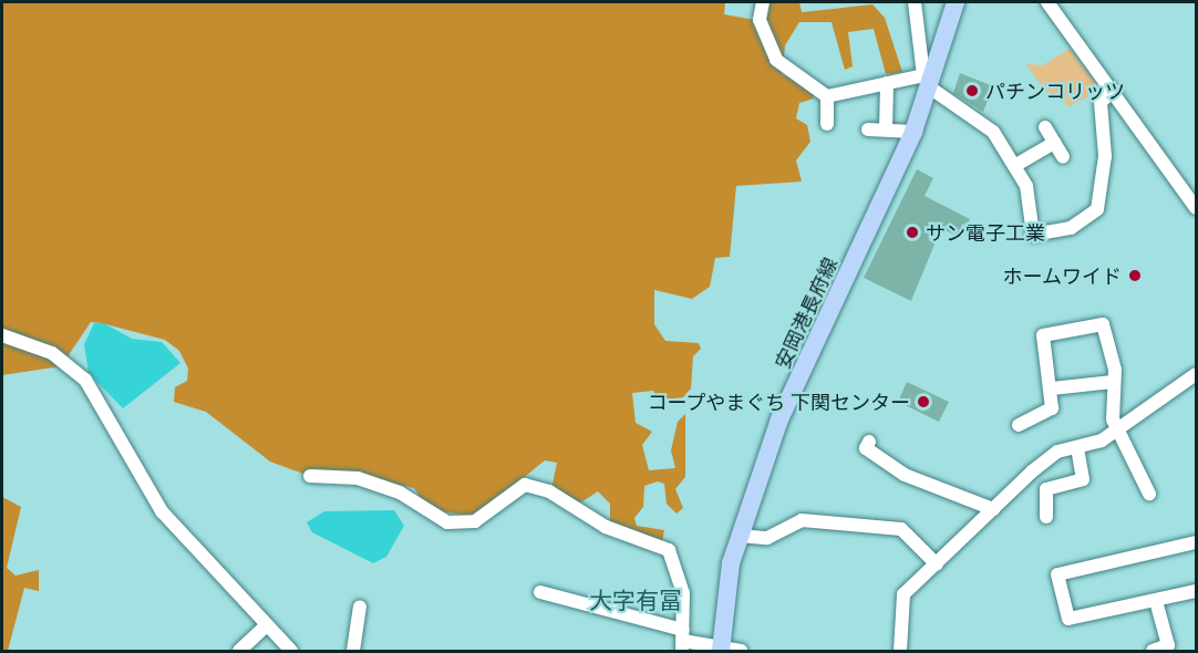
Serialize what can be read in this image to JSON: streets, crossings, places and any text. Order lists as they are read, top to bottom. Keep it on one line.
{"streets":{"main road":["安岡港長府線"]},"districts":["大字有冨"],"places":["パチンコリッツ","サン電子工業","ホームワイド","コープやまぐち 下関センター"]}
